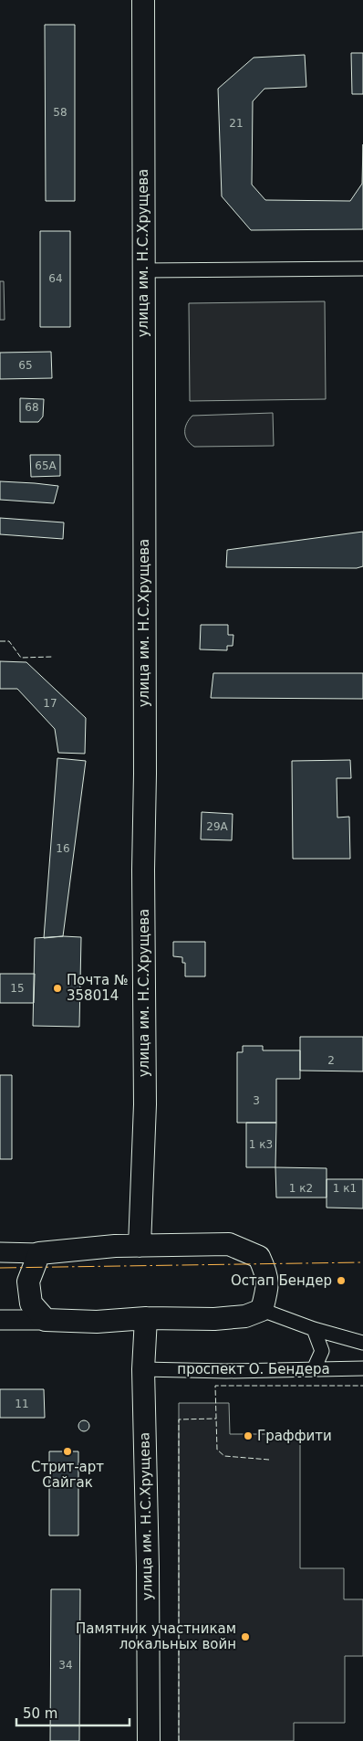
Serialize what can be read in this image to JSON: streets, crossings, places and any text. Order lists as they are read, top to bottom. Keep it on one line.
{"streets":{"main road":["улица им. Н.С.Хрущева"],"street":["проспект О. Бендера"]},"crossings":[["улица им. Н.С.Хрущева","проспект О. Бендера"]],"places":["Почта № 358014","Остап Бендер","Граффити","Стрит-арт Сайгак","Памятник участникам локальных войн"],"house_numbers":["58","21","64","65","68","65А","17","29А","16","15","2","3","1 к3","1 к2","1 к1","11","34"],"scale_bar":"50 m"}
